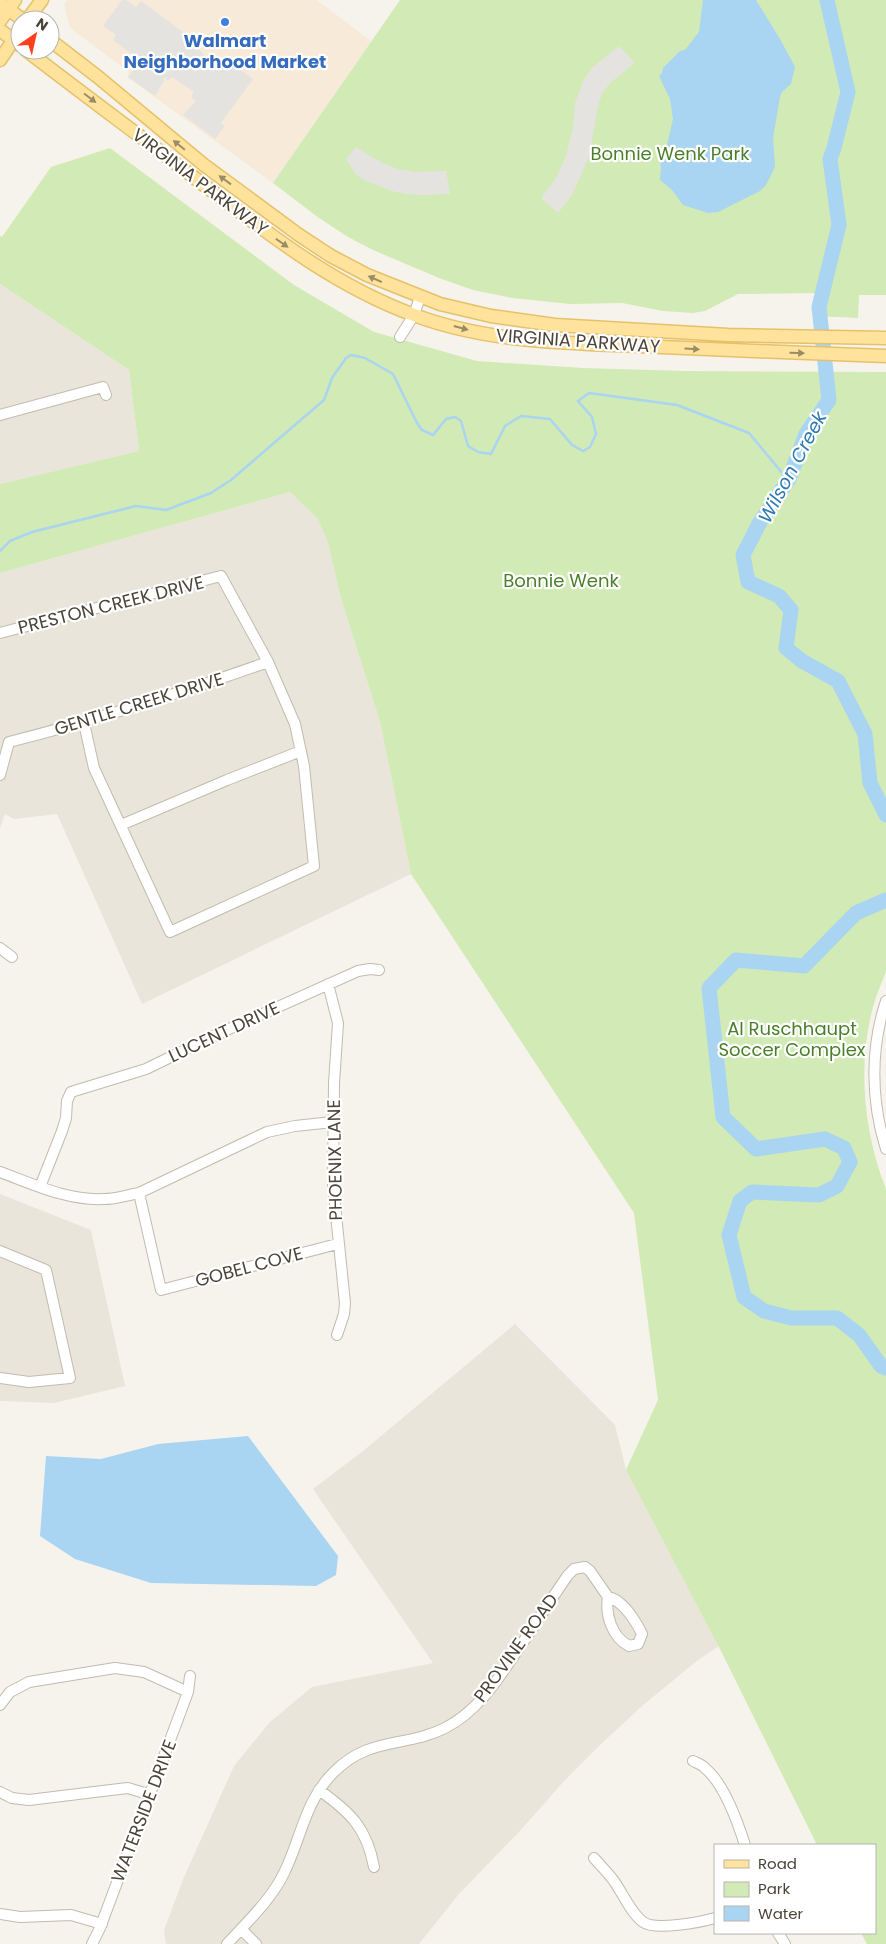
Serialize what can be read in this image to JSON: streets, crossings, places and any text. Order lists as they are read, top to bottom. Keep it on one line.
{"streets":{"main road":["VIRGINIA PARKWAY"],"street":["PRESTON CREEK DRIVE","GENTLE CREEK DRIVE","LUCENT DRIVE","PHOENIX LANE","GOBEL COVE","PROVINE ROAD","WATERSIDE DRIVE"]},"crossings":[["PRESTON CREEK DRIVE","GENTLE CREEK DRIVE"],["LUCENT DRIVE","PHOENIX LANE"],["PHOENIX LANE","GOBEL COVE"]],"water":["Wilson Creek"],"parks":["Bonnie Wenk Park","Bonnie Wenk","Al Ruschhaupt Soccer Complex"],"places":["Walmart Neighborhood Market"],"legend":["Road","Park","Water"],"north":"top right"}
